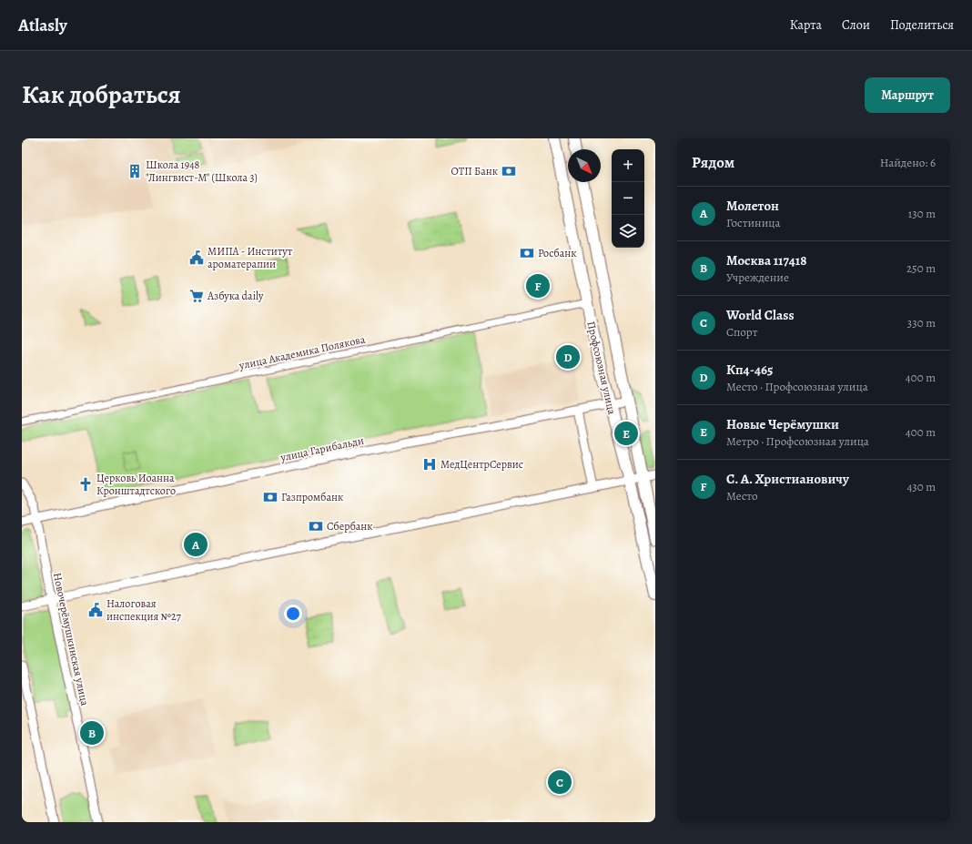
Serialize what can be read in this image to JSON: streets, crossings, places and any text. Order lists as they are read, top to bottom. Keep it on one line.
{"streets":{"main road":["Профсоюзная улица"],"street":["улица Академика Полякова","улица Гарибальди","Новочерёмушкинская улица"]},"crossings":[["улица Академика Полякова","Профсоюзная улица"],["Профсоюзная улица","улица Гарибальди"],["улица Гарибальди","Новочерёмушкинская улица"]],"places":{"building":["Школа 1948 \"Лингвист-М\" (Школа 3)"],"bank":["ОТП Банк","Росбанк","Газпромбанк","Сбербанк"],"public building":["МИПА - Институт ароматерапии","Налоговая инспекция №27"],"supermarket":["Азбука daily"],"hospital":["МедЦентрСервис"],"church":["Церковь Иоанна Кронштадтского"]},"north":"bottom right","page":{"header":"Atlasly","nav":["Карта","Слои","Поделиться"],"title":"Как добраться","buttons":"Маршрут","heading":["Рядом","Найдено: 6"],"map_buttons":["+","−"],"list":[{"mark":"A","name":"Молетон","note":"Гостиница","value":"130 m"},{"mark":"B","name":"Москва 117418","note":"Учреждение","value":"250 m"},{"mark":"C","name":"World Class","note":"Спорт","value":"330 m"},{"mark":"D","name":"Кп4-465","note":"Место · Профсоюзная улица","value":"400 m"},{"mark":"E","name":"Новые Черёмушки","note":"Метро · Профсоюзная улица","value":"400 m"},{"mark":"F","name":"С. А. Христиановичу","note":"Место","value":"430 m"}],"pins":["F","D","E","A","B","C"]}}
